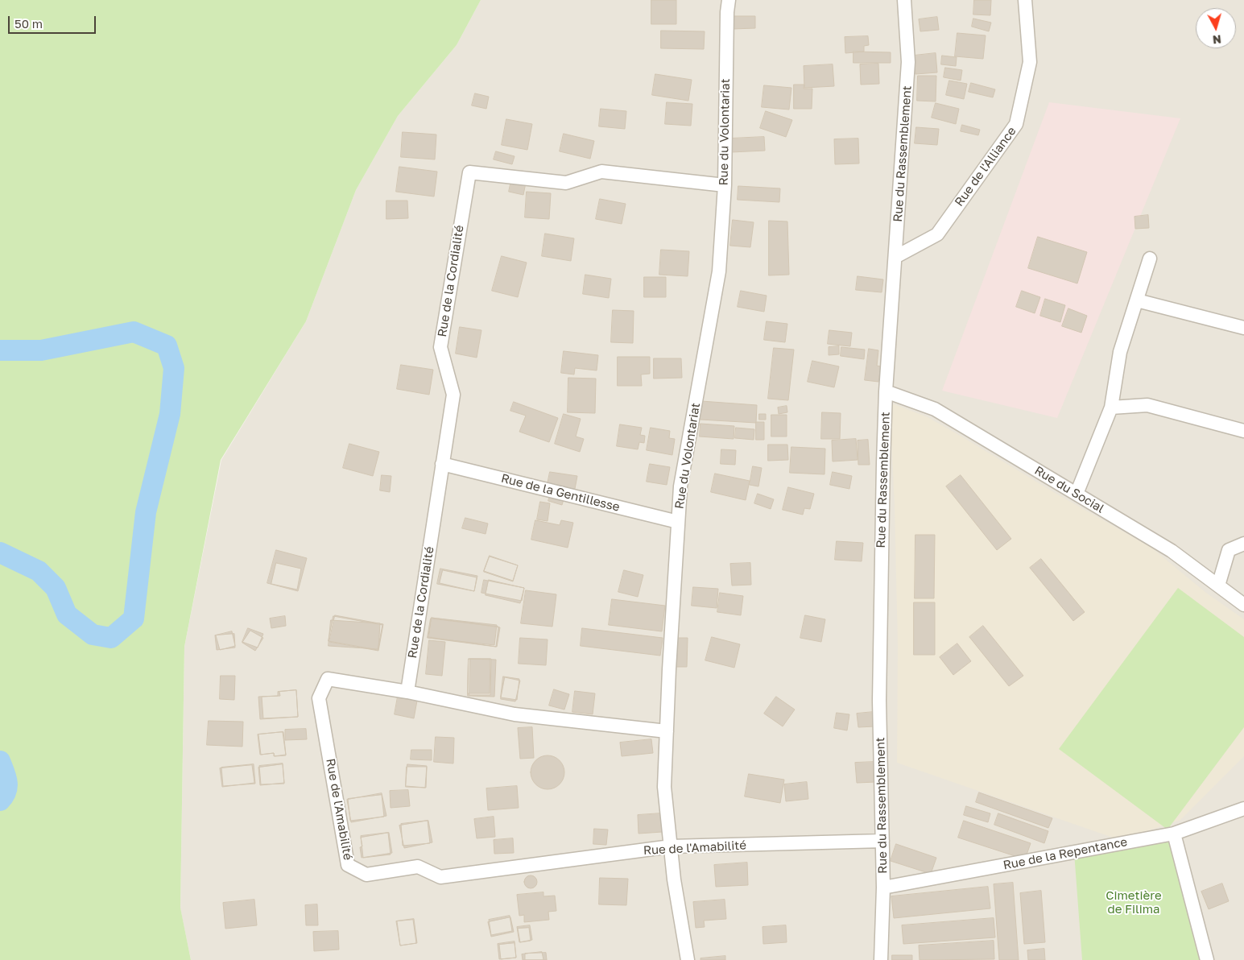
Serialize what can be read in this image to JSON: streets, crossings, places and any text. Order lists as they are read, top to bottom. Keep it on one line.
{"streets":{"street":["Rue du Volontariat","Rue du Rassemblement","Rue de l'Alliance","Rue de la Cordialité","Rue du Social","Rue de la Gentillesse","Rue de l'Amabilité","Rue de la Repentance"]},"crossings":[["Rue du Volontariat","Rue de la Cordialité"],["Rue du Volontariat","Rue de la Gentillesse"],["Rue du Volontariat","Rue de l'Amabilité"],["Rue du Rassemblement","Rue de l'Alliance"],["Rue du Rassemblement","Rue du Social"],["Rue du Rassemblement","Rue de l'Amabilité"],["Rue du Rassemblement","Rue de la Repentance"],["Rue de la Cordialité","Rue de la Gentillesse"],["Rue de la Cordialité","Rue de l'Amabilité"]],"parks":["Cimetière de Filima"],"scale_bar":"50 m","north":"bottom"}
